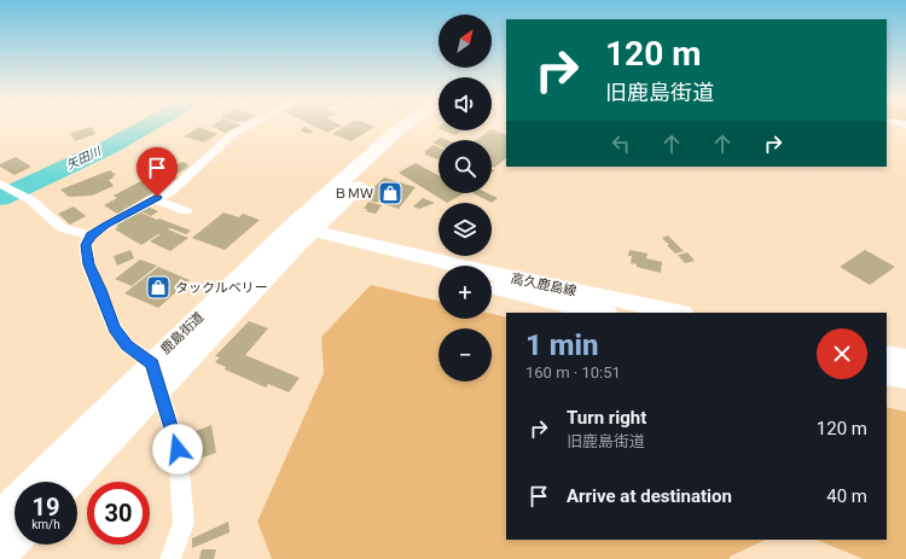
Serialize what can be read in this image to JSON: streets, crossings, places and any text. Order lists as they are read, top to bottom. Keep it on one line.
{"streets":{"main road":["高久鹿島線","鹿島街道"]},"crossings":[["高久鹿島線","鹿島街道"]],"water":["矢田川"],"places":{"shop":["ＢＭＷ","タックルベリー"]},"north":"top right","page":{"map_buttons":["+","−"],"turn":["120 m","旧鹿島街道"],"heading":["1 min","160 m · 10:51"],"list":[{"name":"Turn right","note":"旧鹿島街道","value":"120 m"},{"name":"Arrive at destination","value":"40 m"}],"speed":"19 km/h","limit":"30"}}
